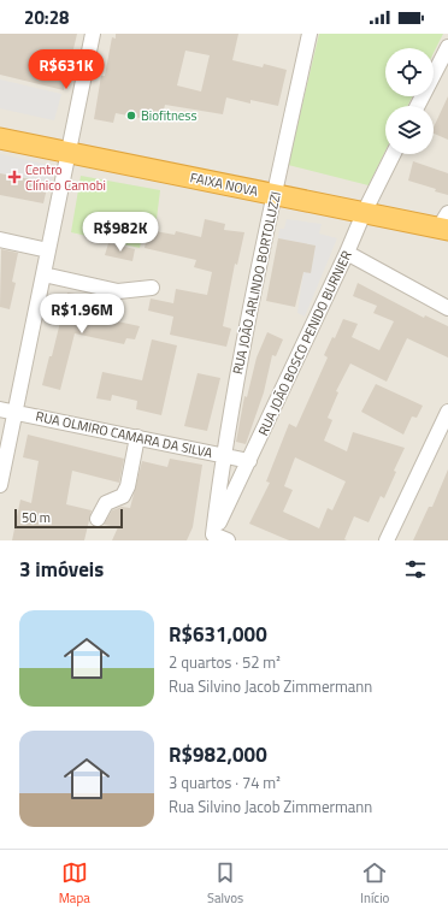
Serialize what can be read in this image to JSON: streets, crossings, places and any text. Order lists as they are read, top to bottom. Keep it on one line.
{"streets":{"highway":["FAIXA NOVA"],"street":["RUA JOÃO ARLINDO BORTOLUZZI","RUA JOÃO BOSCO PENIDO BURNIER","RUA OLMIRO CAMARA DA SILVA"]},"crossings":[["FAIXA NOVA","RUA JOÃO ARLINDO BORTOLUZZI"],["FAIXA NOVA","RUA JOÃO BOSCO PENIDO BURNIER"],["RUA JOÃO ARLINDO BORTOLUZZI","RUA JOÃO BOSCO PENIDO BURNIER"],["RUA JOÃO ARLINDO BORTOLUZZI","RUA OLMIRO CAMARA DA SILVA"],["RUA JOÃO BOSCO PENIDO BURNIER","RUA OLMIRO CAMARA DA SILVA"]],"places":{"other":["Biofitness"],"health":["Centro Clínico Camobi"]},"scale_bar":"50 m","page":{"status":"20:28","price":["R$631K","R$982K","R$1.96M"],"scale":"50 m","heading":"3 imóveis","list":[{"name":"R$631,000","note":"2 quartos · 52 m² · Rua Silvino Jacob Zimmermann"},{"name":"R$982,000","note":"3 quartos · 74 m² · Rua Silvino Jacob Zimmermann"}],"tabs":["Mapa","Salvos","Início"]}}
